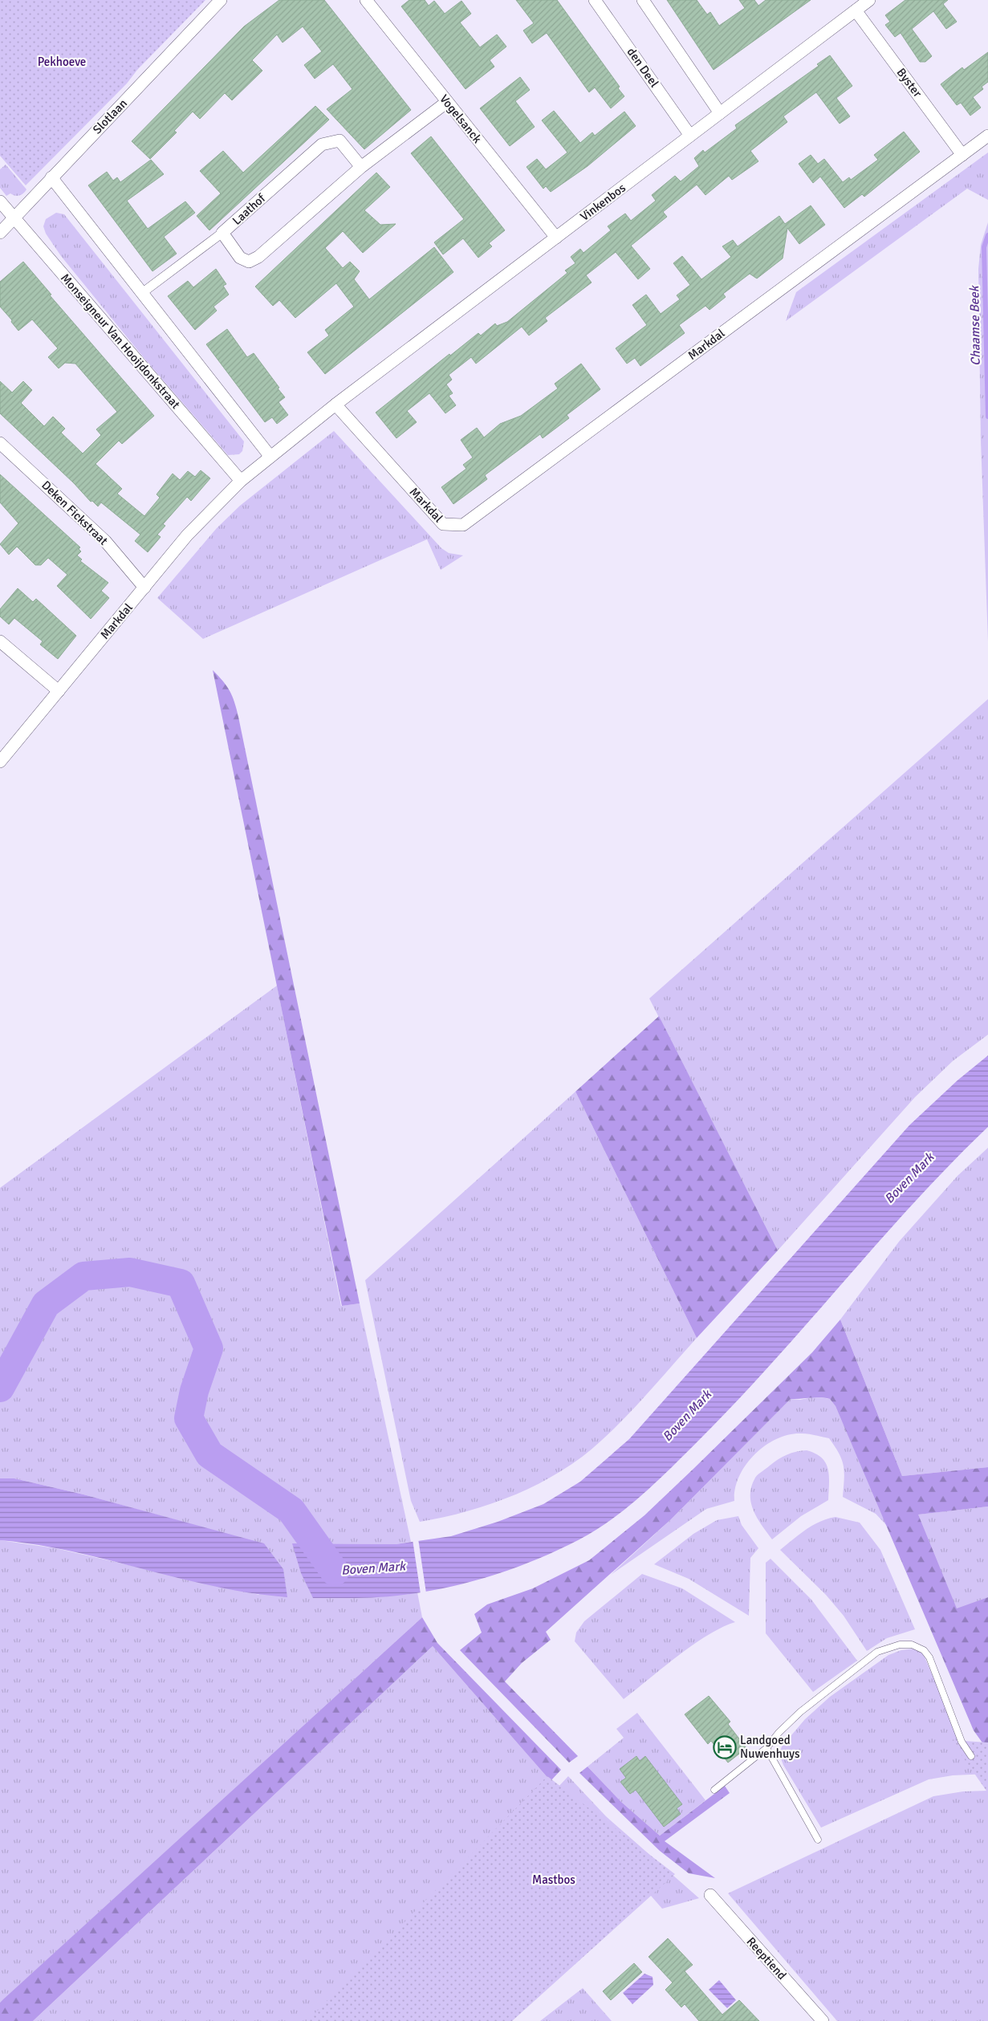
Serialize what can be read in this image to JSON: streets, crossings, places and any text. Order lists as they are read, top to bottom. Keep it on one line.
{"streets":{"street":["den Deel","Byster","Slotlaan","Vogelsanck","Vinkenbos","Laathof","Monseigneur Van Hooijdonkstraat","Markdal","Deken Fickstraat","Reeptiend"]},"crossings":[["den Deel","Vinkenbos"],["Byster","Vinkenbos"],["Byster","Markdal"],["Slotlaan","Monseigneur Van Hooijdonkstraat"],["Vogelsanck","Vinkenbos"],["Vogelsanck","Laathof"],["Vinkenbos","Markdal"],["Monseigneur Van Hooijdonkstraat","Markdal"],["Markdal","Deken Fickstraat"]],"water":["Chaamse Beek","Boven Mark"],"parks":["Pekhoeve","Mastbos"],"places":{"hotel":["Landgoed Nuwenhuys"]}}
